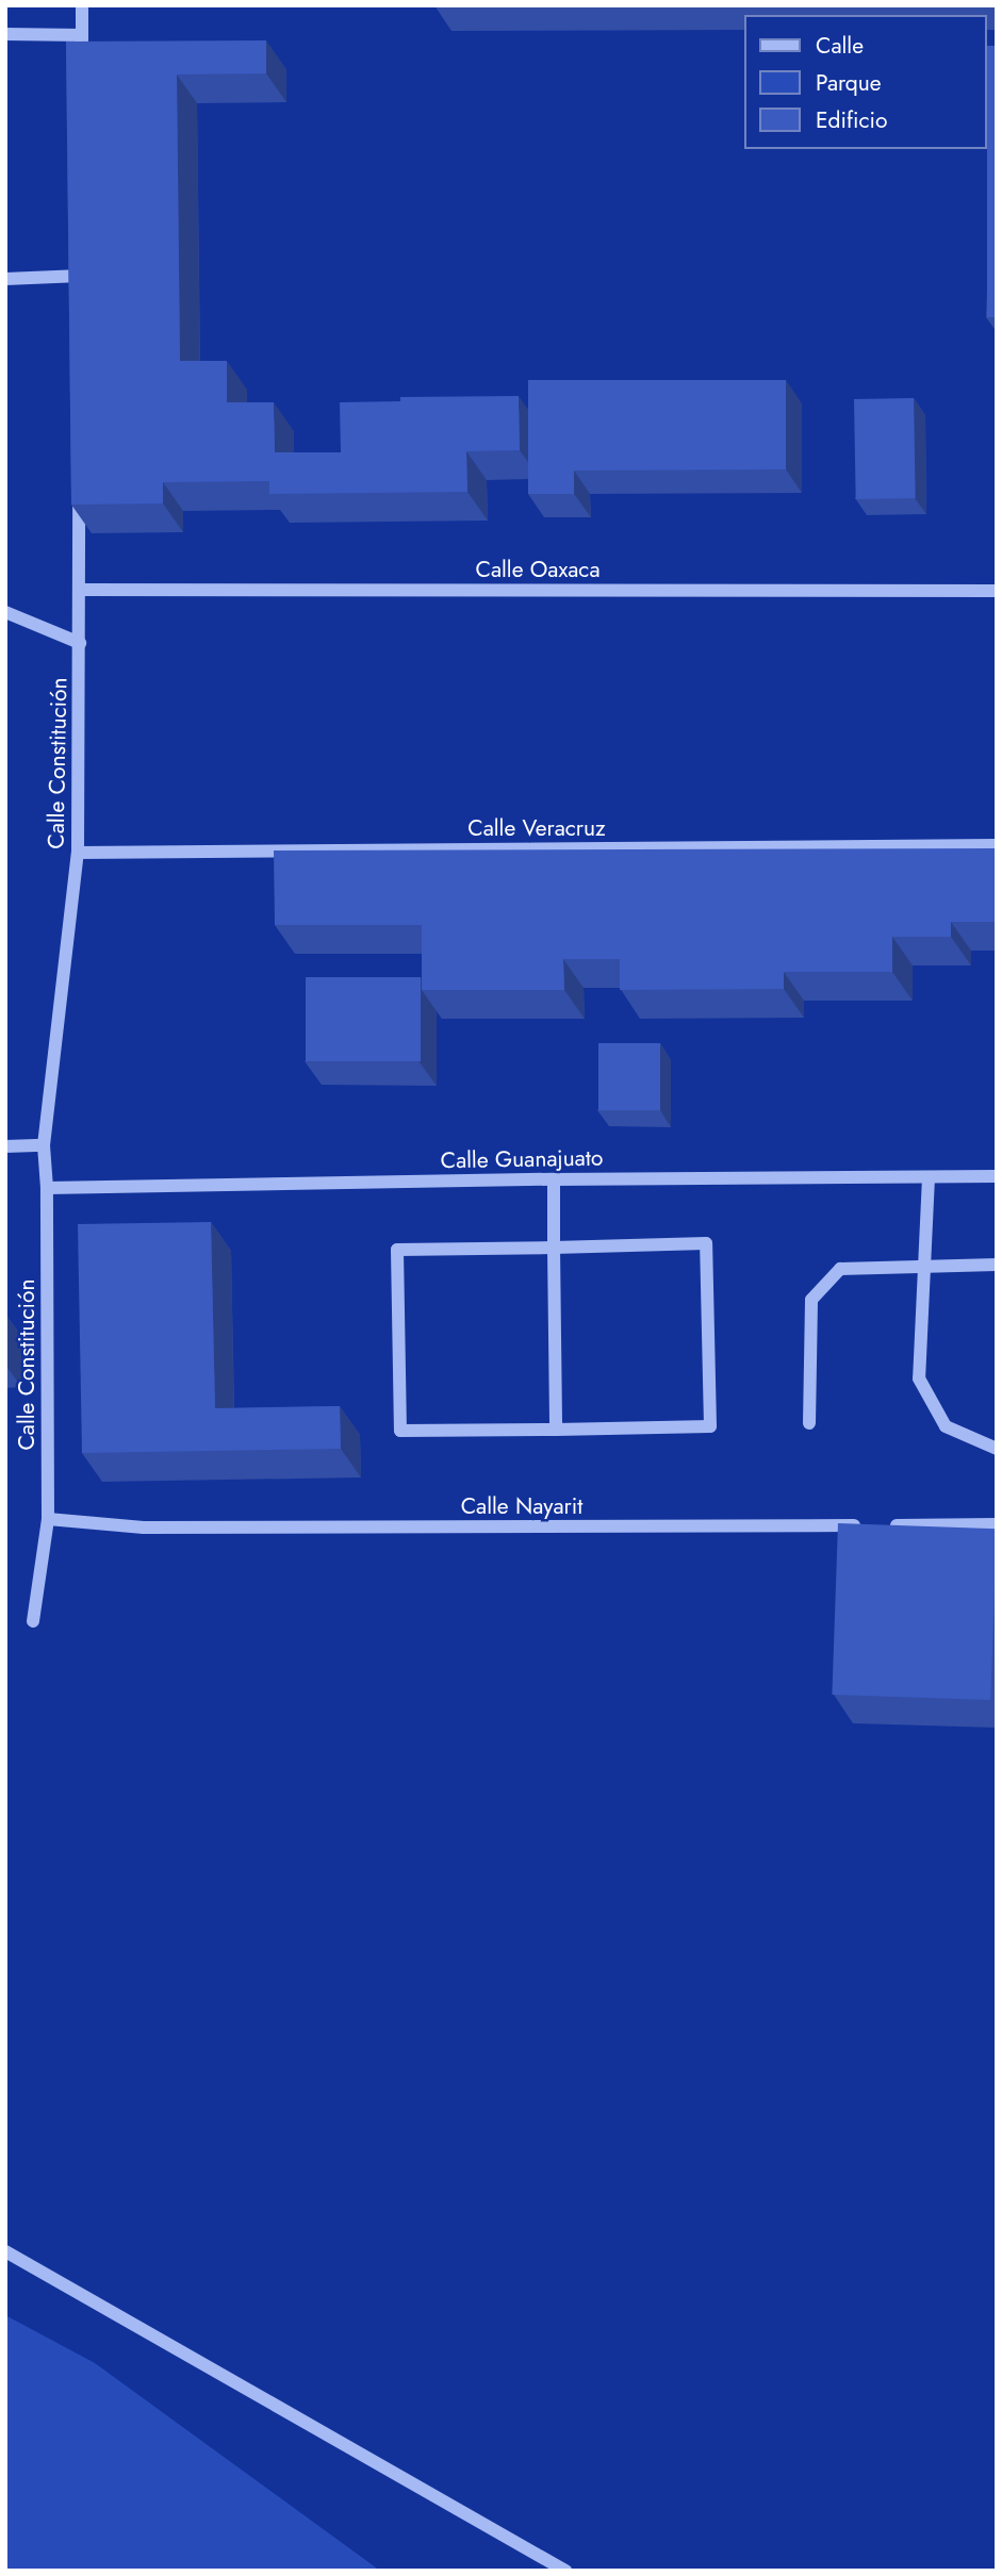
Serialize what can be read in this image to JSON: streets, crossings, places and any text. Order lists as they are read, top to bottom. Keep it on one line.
{"streets":{"street":["Calle Oaxaca","Calle Constitución","Calle Veracruz","Calle Guanajuato","Calle Nayarit"]},"crossings":[["Calle Oaxaca","Calle Constitución"],["Calle Constitución","Calle Veracruz"],["Calle Constitución","Calle Guanajuato"],["Calle Constitución","Calle Nayarit"]],"legend":["Calle","Parque","Edificio"]}
